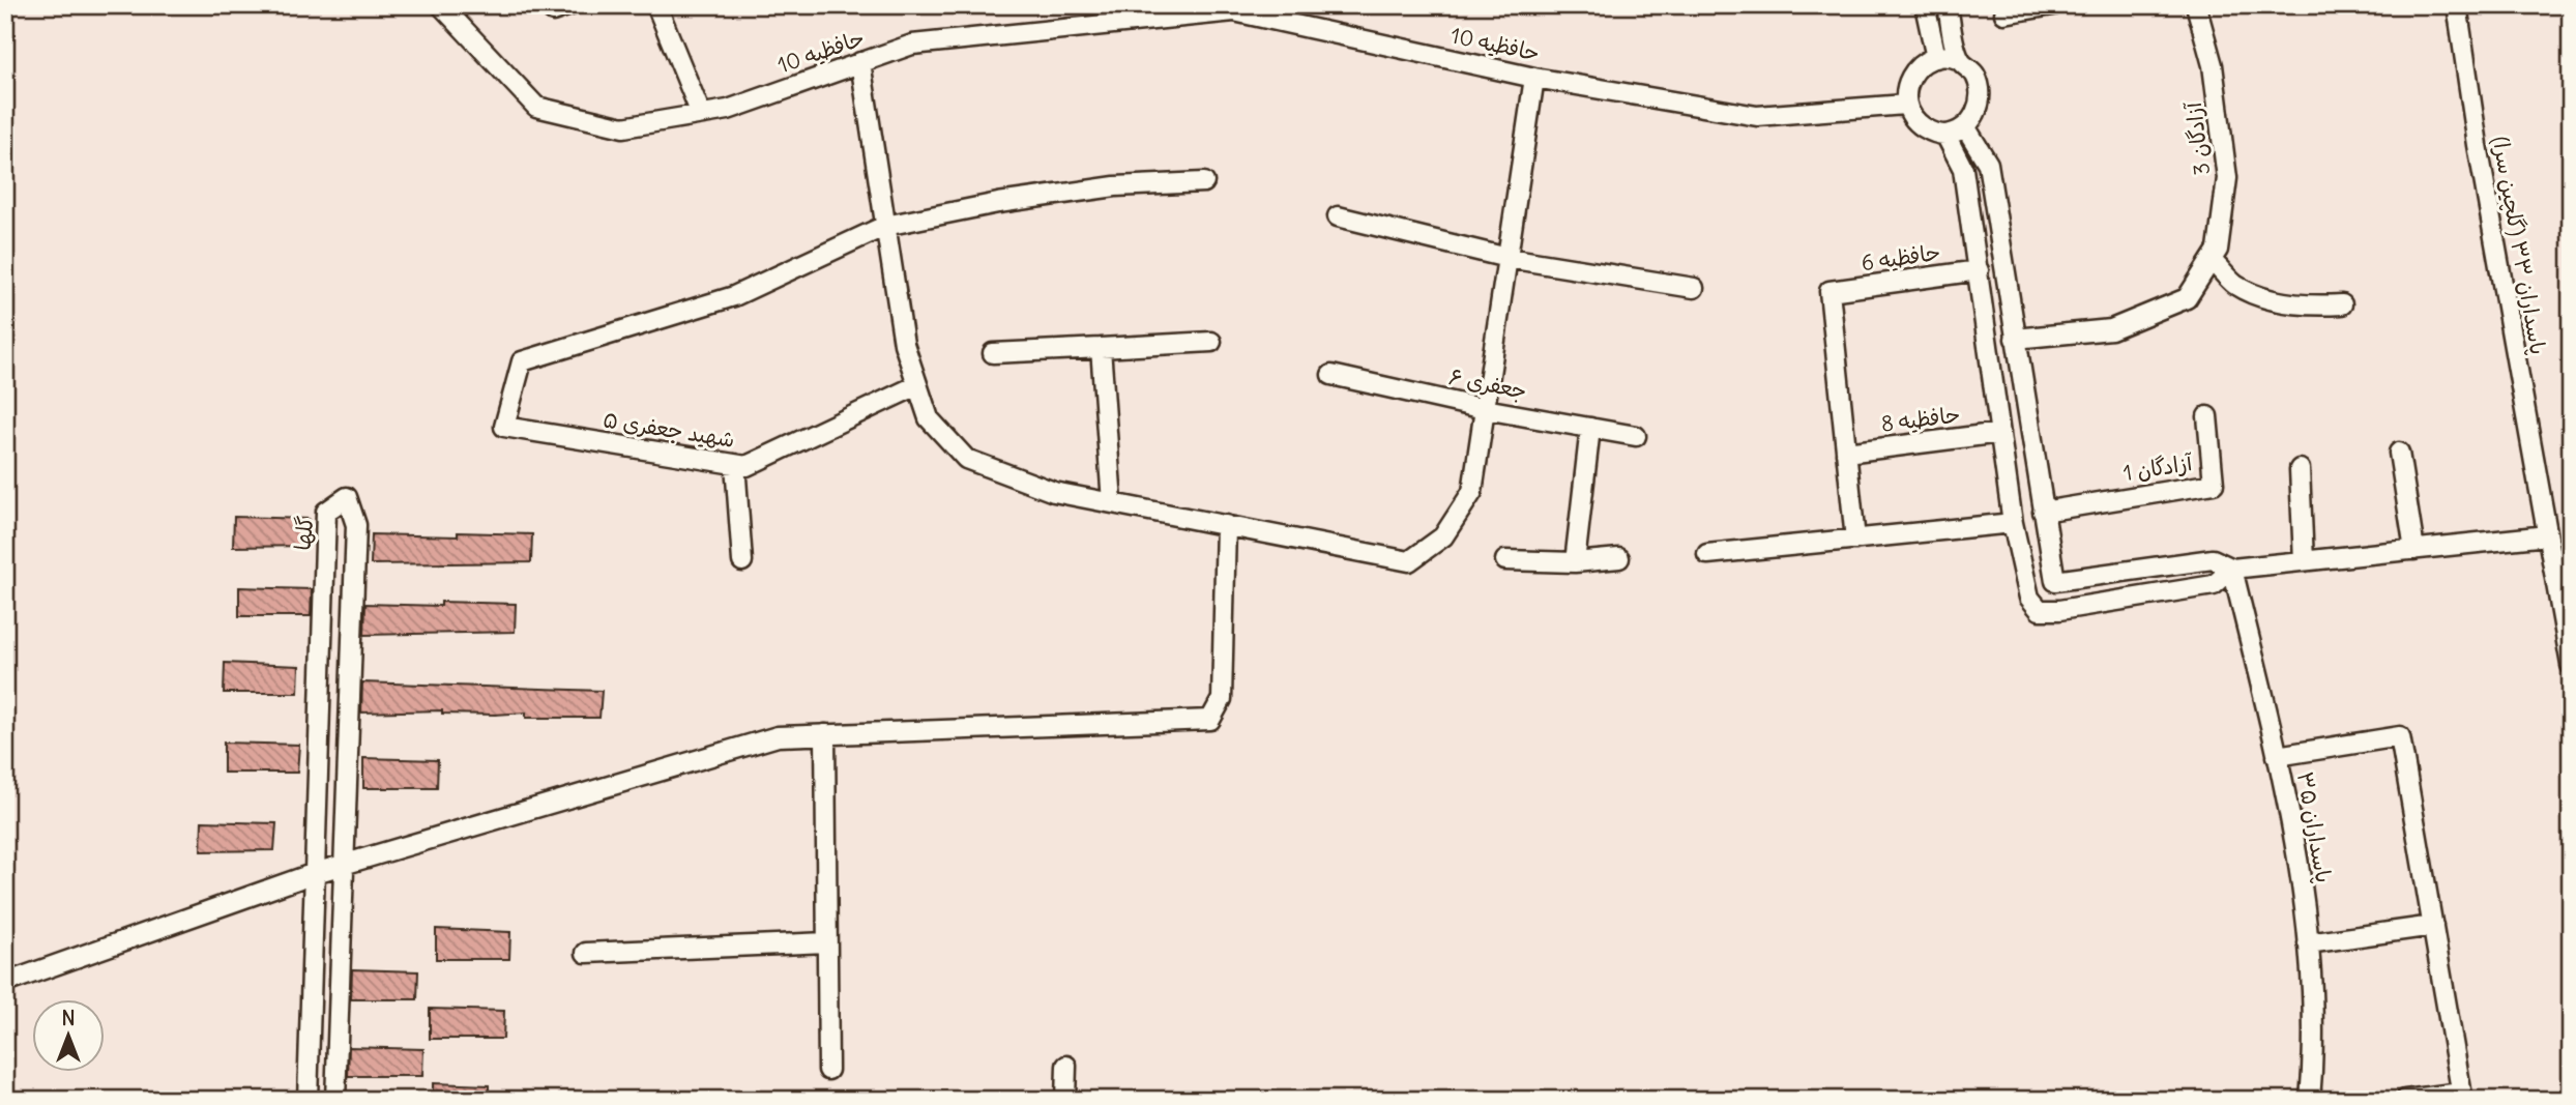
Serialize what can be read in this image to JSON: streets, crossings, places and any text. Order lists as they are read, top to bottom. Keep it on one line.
{"streets":{"street":["حافظیه 10","آزادگان 3","پاسداران ۳۳ (گلچین سرا)","حافظیه 6","جعفری ۶","حافظیه 8","شهید جعفری ۵","آزادگان 1","گلها","پاسداران ۳۵"]},"crossings":[["حافظیه 6","حافظیه 8"]],"north":"top"}
